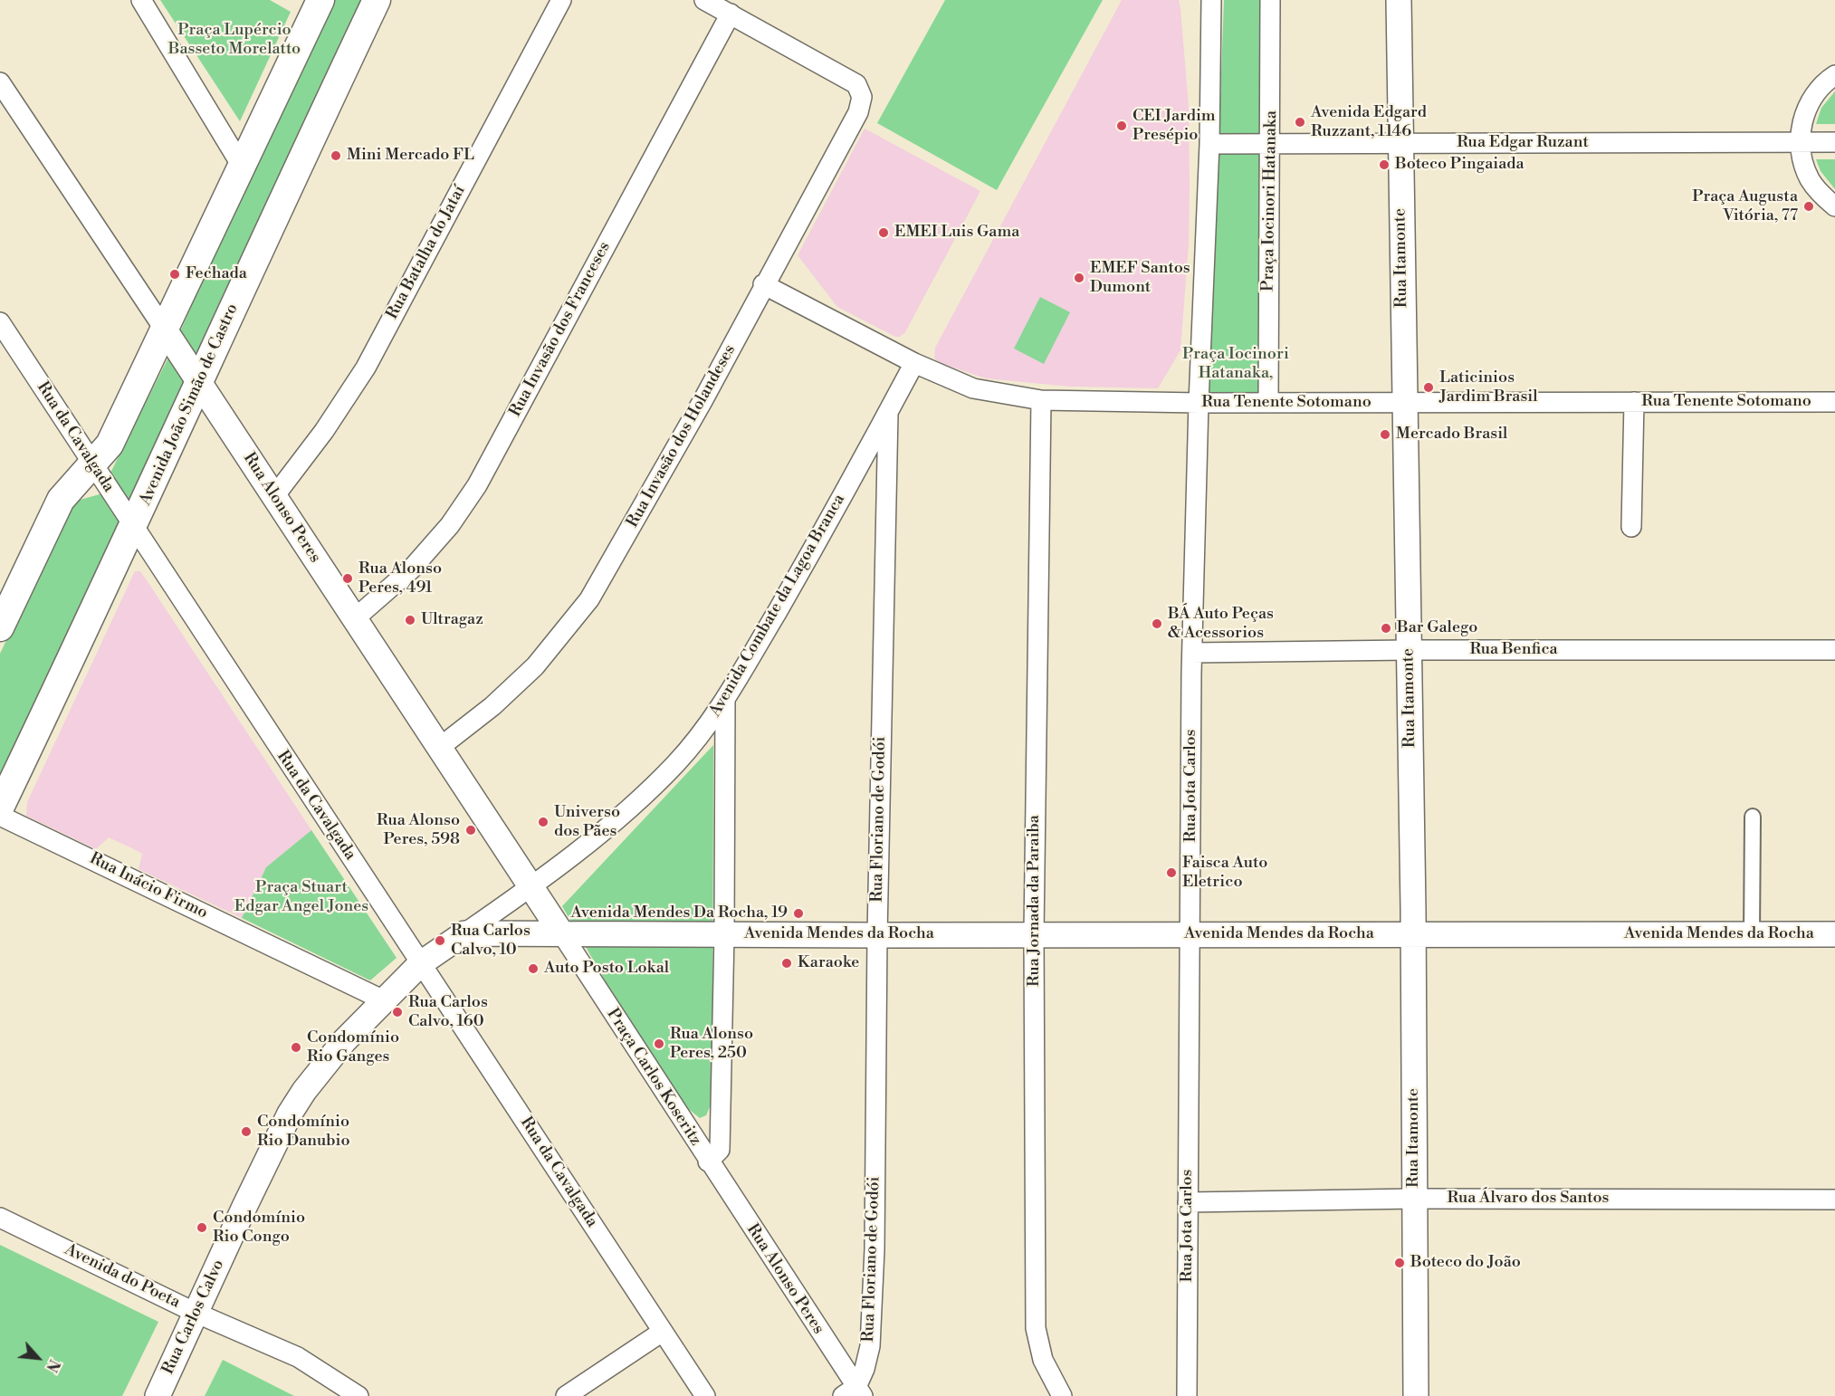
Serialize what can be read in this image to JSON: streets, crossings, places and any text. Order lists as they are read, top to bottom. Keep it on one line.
{"streets":{"main road":["Avenida João Simão de Castro"],"street":["Rua Edgar Ruzant","Praça Iocinori Hatanaka","Rua Batalha do Jataí","Rua Itamonte","Rua Invasão dos Franceses","Rua Tenente Sotomano","Rua Invasão dos Holandeses","Rua da Cavalgada","Rua Alonso Peres","Avenida Combate da Lagoa Branca","Rua Benfica","Rua Jota Carlos","Rua Floriano de Godói","Rua Inácio Firmo","Rua Jornada da Paraiba","Avenida Mendes da Rocha","Praça Carlos Koseritz","Rua Álvaro dos Santos","Avenida do Poeta","Rua Carlos Calvo"]},"crossings":[["Rua Edgar Ruzant","Praça Iocinori Hatanaka"],["Rua Edgar Ruzant","Rua Itamonte"],["Praça Iocinori Hatanaka","Rua Tenente Sotomano"],["Rua Batalha do Jataí","Rua Alonso Peres"],["Rua Itamonte","Rua Tenente Sotomano"],["Rua Itamonte","Rua Benfica"],["Rua Itamonte","Avenida Mendes da Rocha"],["Rua Itamonte","Rua Álvaro dos Santos"],["Rua Invasão dos Franceses","Rua Invasão dos Holandeses"],["Rua Invasão dos Franceses","Rua Alonso Peres"],["Rua Tenente Sotomano","Rua Invasão dos Holandeses"],["Rua Tenente Sotomano","Avenida Combate da Lagoa Branca"],["Rua Tenente Sotomano","Rua Jota Carlos"],["Rua Tenente Sotomano","Rua Jornada da Paraiba"],["Avenida João Simão de Castro","Rua da Cavalgada"],["Avenida João Simão de Castro","Rua Alonso Peres"],["Rua Invasão dos Holandeses","Rua Alonso Peres"],["Rua da Cavalgada","Rua Carlos Calvo"],["Rua Alonso Peres","Avenida Combate da Lagoa Branca"],["Rua Alonso Peres","Rua Floriano de Godói"],["Rua Alonso Peres","Praça Carlos Koseritz"],["Rua Alonso Peres","Rua Carlos Calvo"],["Avenida Combate da Lagoa Branca","Rua Floriano de Godói"],["Avenida Combate da Lagoa Branca","Praça Carlos Koseritz"],["Avenida Combate da Lagoa Branca","Rua Carlos Calvo"],["Rua Benfica","Rua Jota Carlos"],["Rua Jota Carlos","Avenida Mendes da Rocha"],["Rua Jota Carlos","Rua Álvaro dos Santos"],["Rua Floriano de Godói","Avenida Mendes da Rocha"],["Rua Inácio Firmo","Rua Carlos Calvo"],["Rua Jornada da Paraiba","Avenida Mendes da Rocha"],["Avenida Mendes da Rocha","Praça Carlos Koseritz"],["Avenida do Poeta","Rua Carlos Calvo"]],"parks":["Praça Lupércio Basseto Morelatto","Praça Iocinori Hatanaka,","Praça Stuart Edgar Angel Jones"],"places":["Avenida Edgard Ruzzant, 1146","CEI Jardim Presépio","Mini Mercado FL","Boteco Pingaiada","Praça Augusta Vitória, 77","EMEI Luis Gama","Fechada","EMEF Santos Dumont","Laticinios Jardim Brasil","Mercado Brasil","Rua Alonso Peres, 491","Ultragaz","BÁ Auto Peças & Acessorios","Bar Galego","Universo dos Pães","Rua Alonso Peres, 598","Faisca Auto Eletrico","Avenida Mendes Da Rocha, 19","Rua Carlos Calvo, 10","Karaoke","Auto Posto Lokal","Rua Carlos Calvo, 160","Rua Alonso Peres, 250","Condomínio Rio Ganges","Condomínio Rio Danubio","Condomínio Rio Congo","Boteco do João"],"north":"bottom right"}
